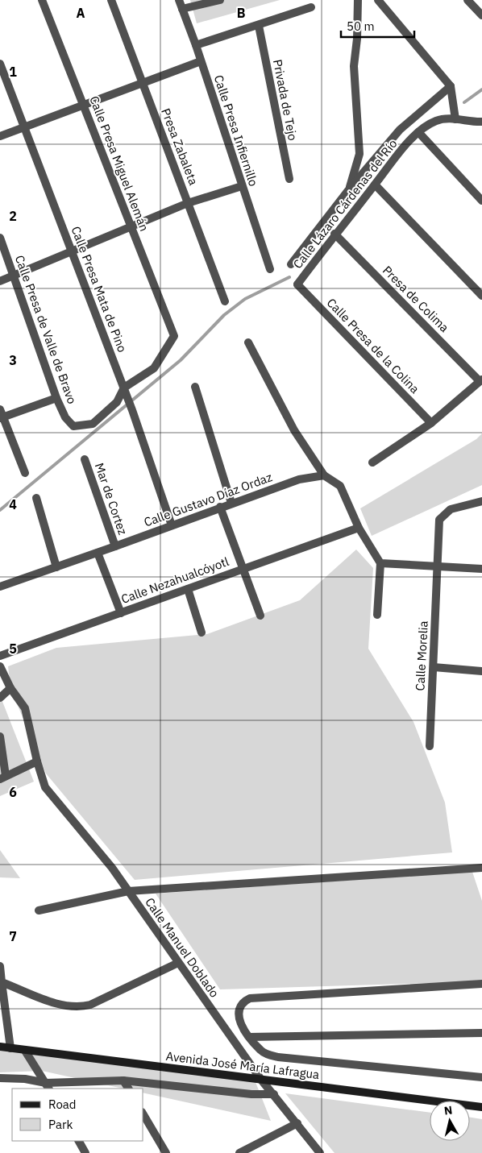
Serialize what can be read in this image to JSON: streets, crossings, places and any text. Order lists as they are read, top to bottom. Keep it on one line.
{"streets":{"main road":["Avenida José María Lafragua"],"street":["Privada de Tejo","Calle Presa Infiernillo","Presa Zabaleta","Calle Presa Miguel Alemán","Calle Lázaro Cárdenas del Río","Calle Presa Mata de Pino","Presa de Colima","Calle Presa de Valle de Bravo","Calle Presa de la Colina","Mar de Cortez","Calle Gustavo Díaz Ordaz","Calle Nezahualcóyotl","Calle Morelia","Calle Manuel Doblado"]},"crossings":[["Calle Presa Miguel Alemán","Calle Presa Mata de Pino"],["Calle Presa Miguel Alemán","Calle Presa de Valle de Bravo"],["Calle Lázaro Cárdenas del Río","Presa de Colima"],["Calle Lázaro Cárdenas del Río","Calle Presa de la Colina"],["Calle Presa Mata de Pino","Calle Presa de Valle de Bravo"],["Calle Presa Mata de Pino","Calle Gustavo Díaz Ordaz"],["Mar de Cortez","Calle Gustavo Díaz Ordaz"],["Calle Manuel Doblado","Avenida José María Lafragua"]],"legend":["Road","Park"],"scale_bar":"50 m","north":"top","grid":{"columns":["A","B"],"rows":["1","2","3","4","5","6","7"]}}
